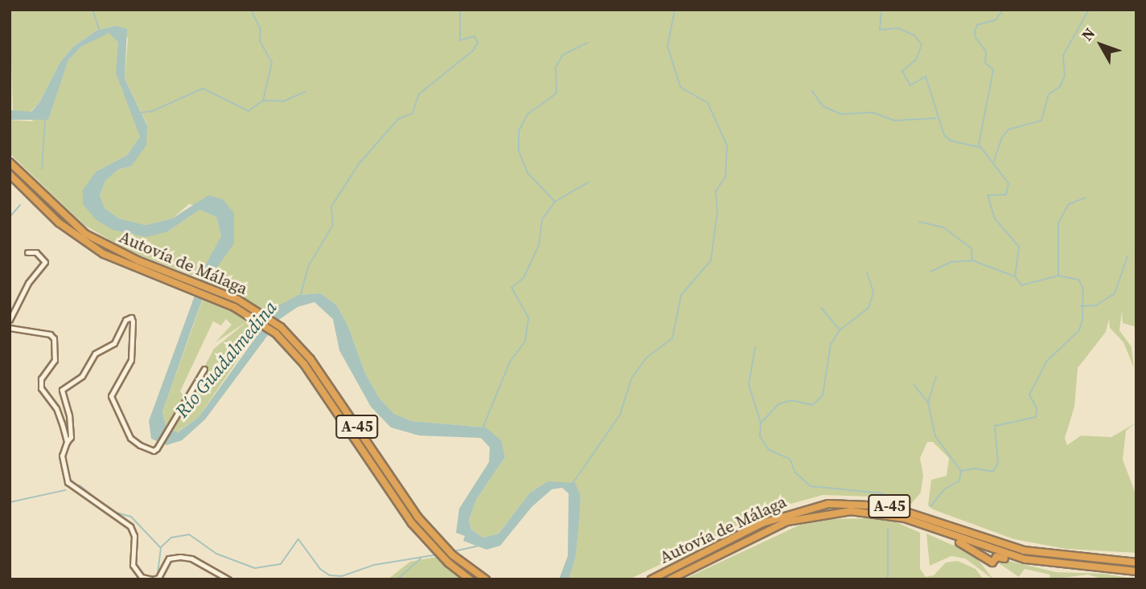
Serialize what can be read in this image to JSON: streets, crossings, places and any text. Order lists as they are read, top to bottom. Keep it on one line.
{"streets":{"highway":["Autovía de Málaga","A-45"]},"water":["Río Guadalmedina"],"north":"top left"}
